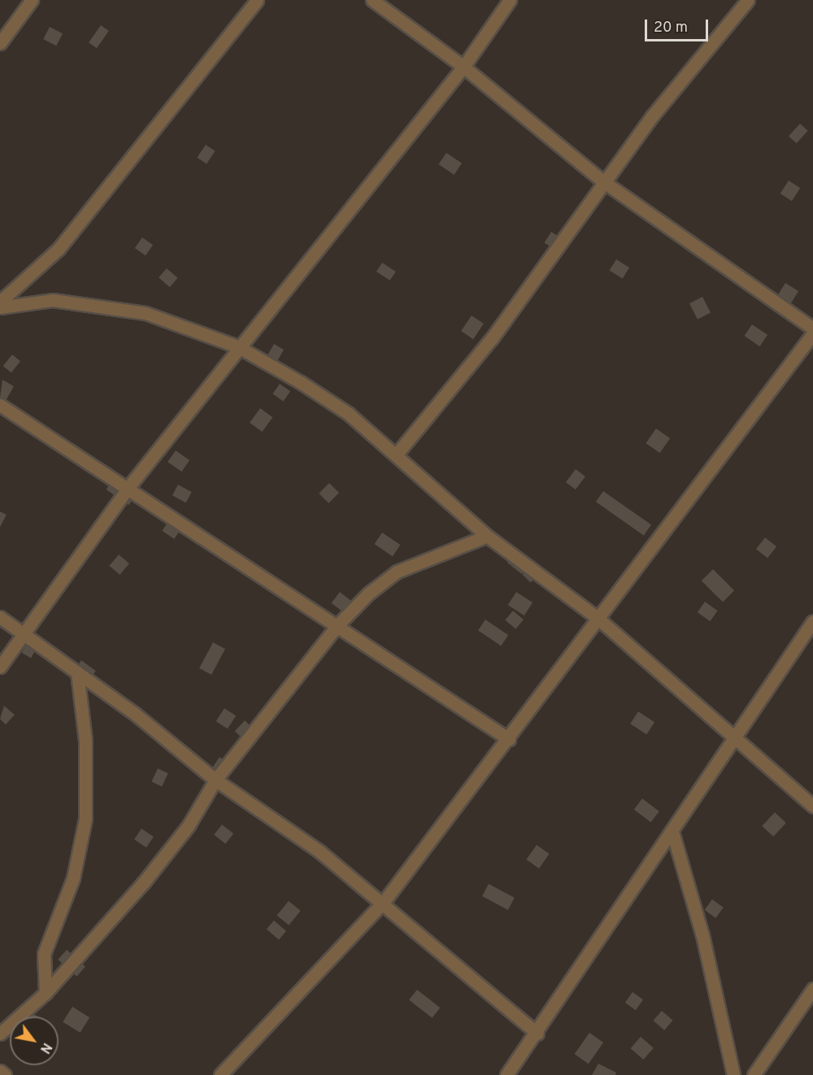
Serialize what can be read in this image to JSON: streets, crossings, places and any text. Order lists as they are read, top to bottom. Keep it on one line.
{"scale_bar":"20 m","north":"bottom right"}
